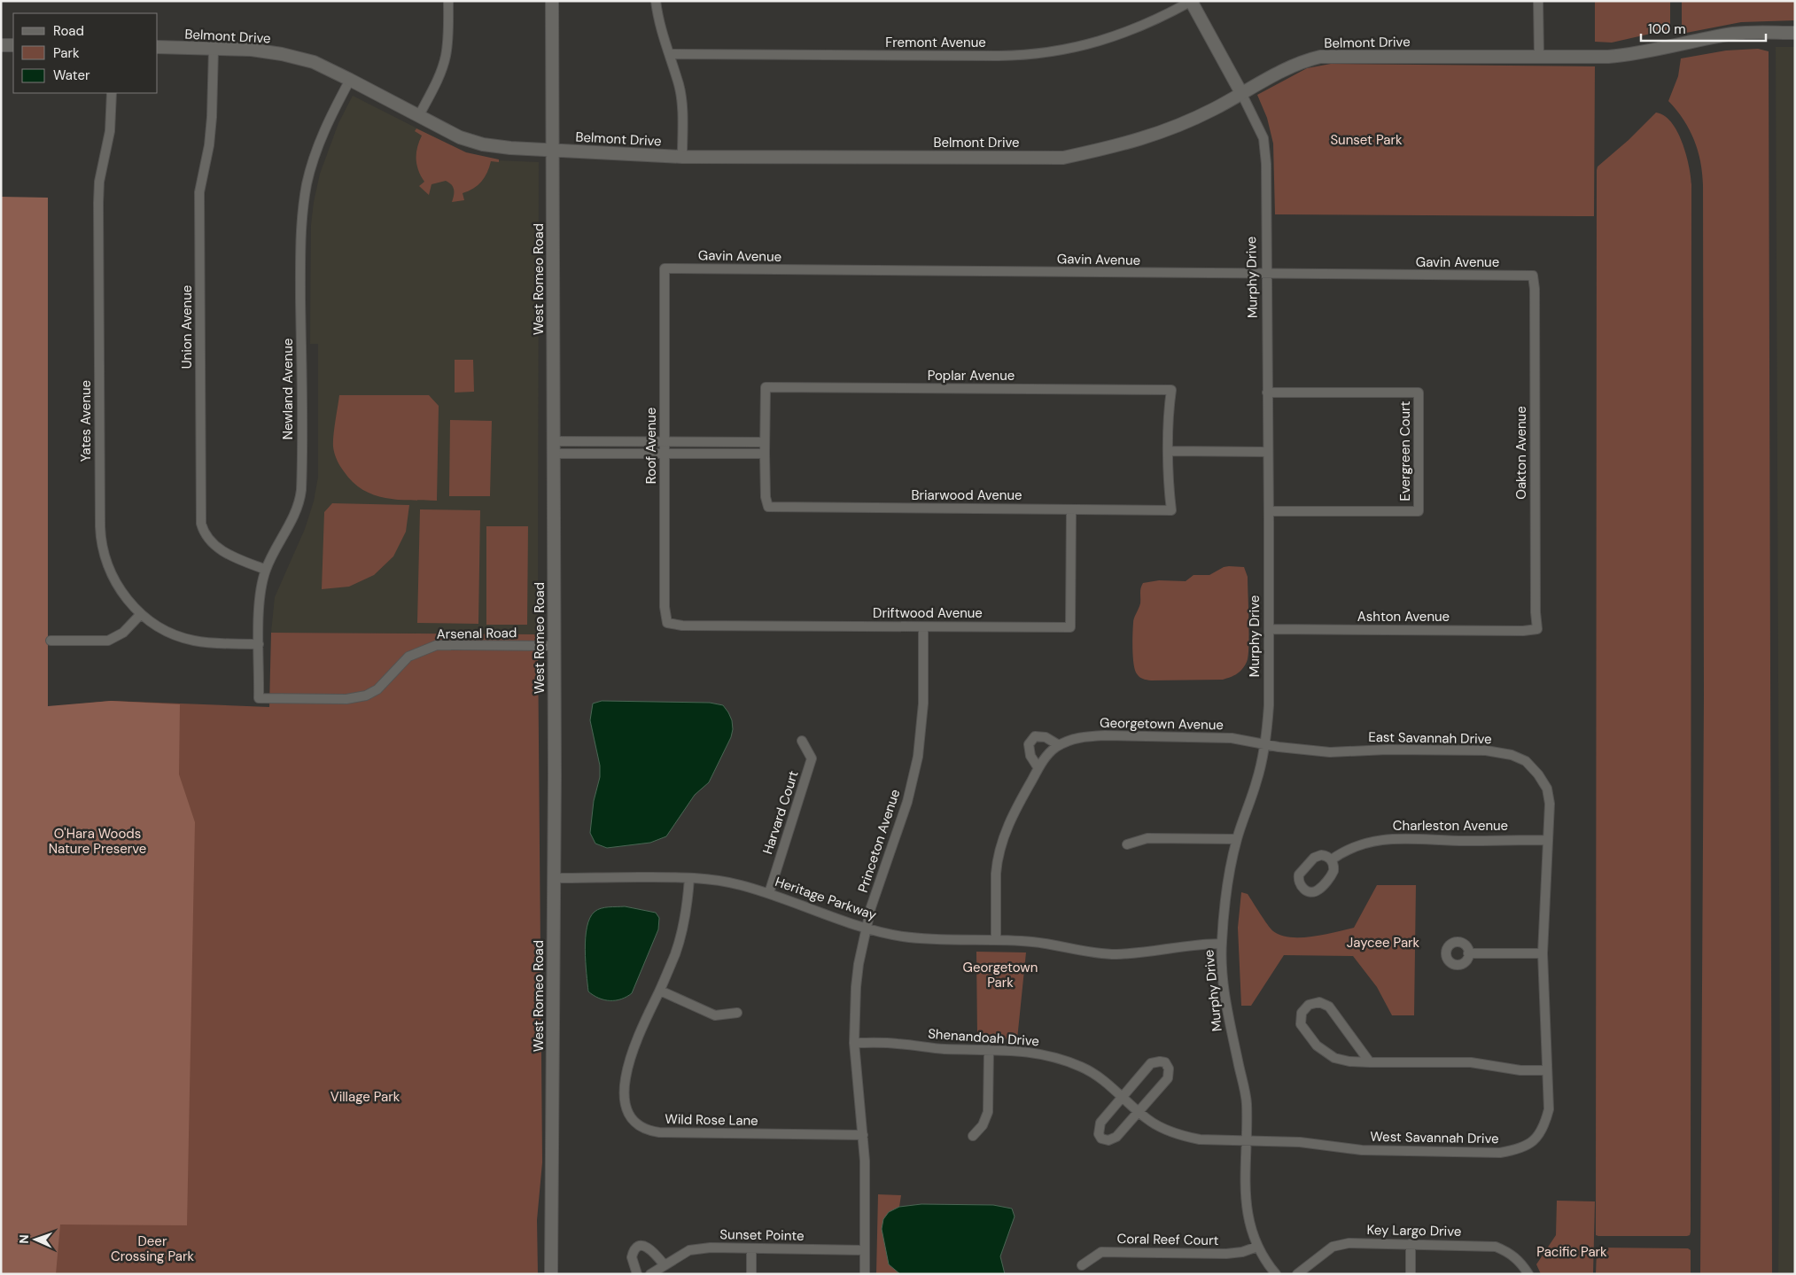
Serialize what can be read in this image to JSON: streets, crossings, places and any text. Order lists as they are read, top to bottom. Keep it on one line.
{"streets":{"street":["Belmont Drive","Fremont Avenue","Gavin Avenue","Murphy Drive","West Romeo Road","Union Avenue","Poplar Avenue","Newland Avenue","Yates Avenue","Roof Avenue","Evergreen Court","Oakton Avenue","Briarwood Avenue","Driftwood Avenue","Ashton Avenue","Arsenal Road","Georgetown Avenue","East Savannah Drive","Harvard Court","Charleston Avenue","Princeton Avenue","Heritage Parkway","Shenandoah Drive","Wild Rose Lane","West Savannah Drive","Key Largo Drive","Sunset Pointe","Coral Reef Court"]},"crossings":[["Belmont Drive","Murphy Drive"],["Belmont Drive","West Romeo Road"],["Belmont Drive","Union Avenue"],["Belmont Drive","Newland Avenue"],["Fremont Avenue","Murphy Drive"],["Gavin Avenue","Murphy Drive"],["Gavin Avenue","Roof Avenue"],["Gavin Avenue","Oakton Avenue"],["Murphy Drive","Evergreen Court"],["Murphy Drive","Ashton Avenue"],["Murphy Drive","Georgetown Avenue"],["Murphy Drive","East Savannah Drive"],["Murphy Drive","Heritage Parkway"],["Murphy Drive","Shenandoah Drive"],["Murphy Drive","West Savannah Drive"],["Murphy Drive","Coral Reef Court"],["West Romeo Road","Arsenal Road"],["West Romeo Road","Heritage Parkway"],["Union Avenue","Newland Avenue"],["Poplar Avenue","Briarwood Avenue"],["Newland Avenue","Yates Avenue"],["Newland Avenue","Arsenal Road"],["Roof Avenue","Driftwood Avenue"],["Oakton Avenue","Ashton Avenue"],["Briarwood Avenue","Driftwood Avenue"],["Driftwood Avenue","Princeton Avenue"],["Georgetown Avenue","East Savannah Drive"],["Georgetown Avenue","Heritage Parkway"],["East Savannah Drive","Charleston Avenue"],["East Savannah Drive","West Savannah Drive"],["Harvard Court","Heritage Parkway"],["Princeton Avenue","Heritage Parkway"],["Princeton Avenue","Shenandoah Drive"],["Princeton Avenue","Wild Rose Lane"],["Princeton Avenue","Sunset Pointe"],["Heritage Parkway","Wild Rose Lane"],["Shenandoah Drive","West Savannah Drive"]],"parks":["Sunset Park","O'Hara Woods Nature Preserve","Jaycee Park","Georgetown Park","Village Park","Deer Crossing Park","Pacific Park"],"legend":["Road","Park","Water"],"scale_bar":"100 m","north":"left"}
